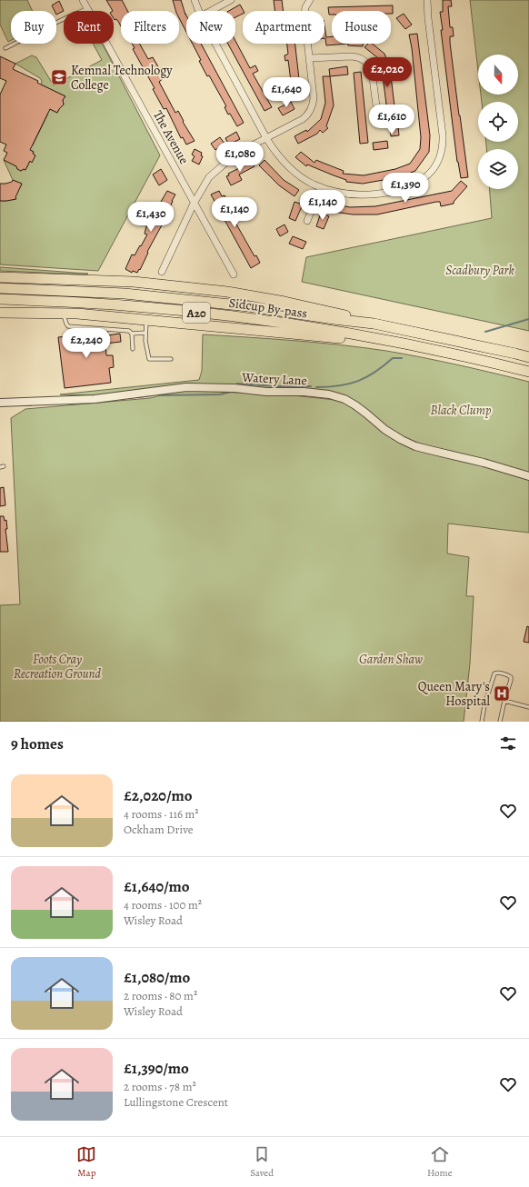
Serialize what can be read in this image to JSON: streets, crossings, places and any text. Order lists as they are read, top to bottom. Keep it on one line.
{"streets":{"highway":["Sidcup By-pass","A20"],"street":["The Avenue","Watery Lane"]},"crossings":[["Sidcup By-pass","A20"]],"parks":["Scadbury Park","Black Clump","Foots Cray Recreation Ground","Garden Shaw"],"places":{"school or university":["Kemnal Technology College"],"hospital":["Queen Mary's Hospital"]},"north":"bottom","page":{"chip":["Buy","Rent","Filters","New","Apartment","House"],"price":["£2,020","£1,640","£1,610","£1,080","£1,390","£1,140","£1,140","£1,430","£2,240"],"heading":"9 homes","list":[{"name":"£2,020/mo","note":"4 rooms · 116 m² · Ockham Drive"},{"name":"£1,640/mo","note":"4 rooms · 100 m² · Wisley Road"},{"name":"£1,080/mo","note":"2 rooms · 80 m² · Wisley Road"},{"name":"£1,390/mo","note":"2 rooms · 78 m² · Lullingstone Crescent"}],"tabs":["Map","Saved","Home"]}}
